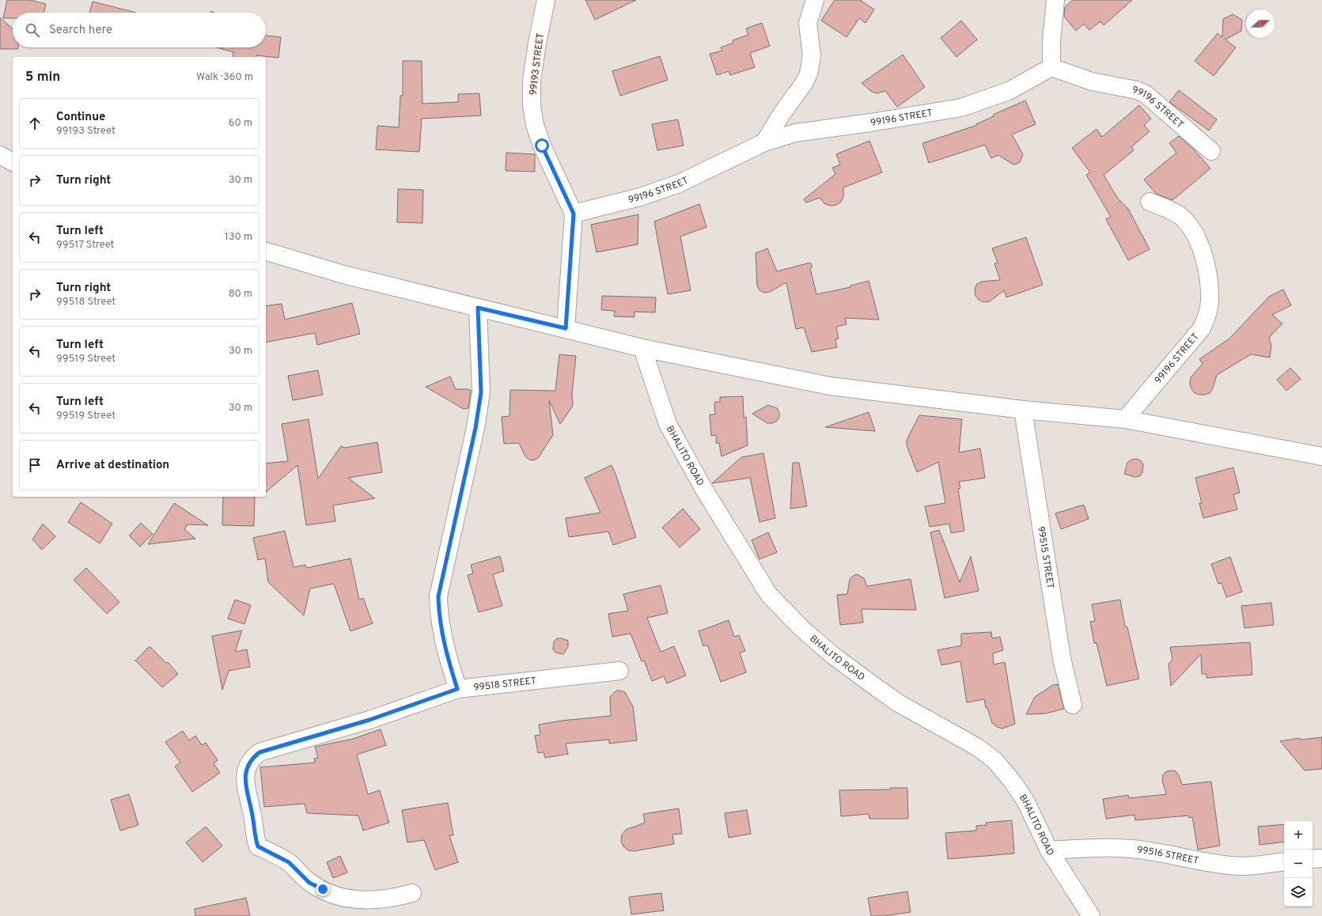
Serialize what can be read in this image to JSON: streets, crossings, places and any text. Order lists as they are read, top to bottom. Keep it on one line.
{"streets":{"street":["99193 STREET","99196 STREET","BHALITO ROAD","99515 STREET","99518 STREET","99516 STREET"]},"crossings":[["99193 STREET","99196 STREET"],["BHALITO ROAD","99516 STREET"]],"north":"right","page":{"search":"Search here","heading":["5 min","Walk · 360 m"],"list":[["Continue","99193 Street","60 m"],["Turn right","30 m"],["Turn left","99517 Street","130 m"],["Turn right","99518 Street","80 m"],["Turn left","99519 Street","30 m"],["Turn left","99519 Street","30 m"],"Arrive at destination"],"map_buttons":["+","−"]}}
